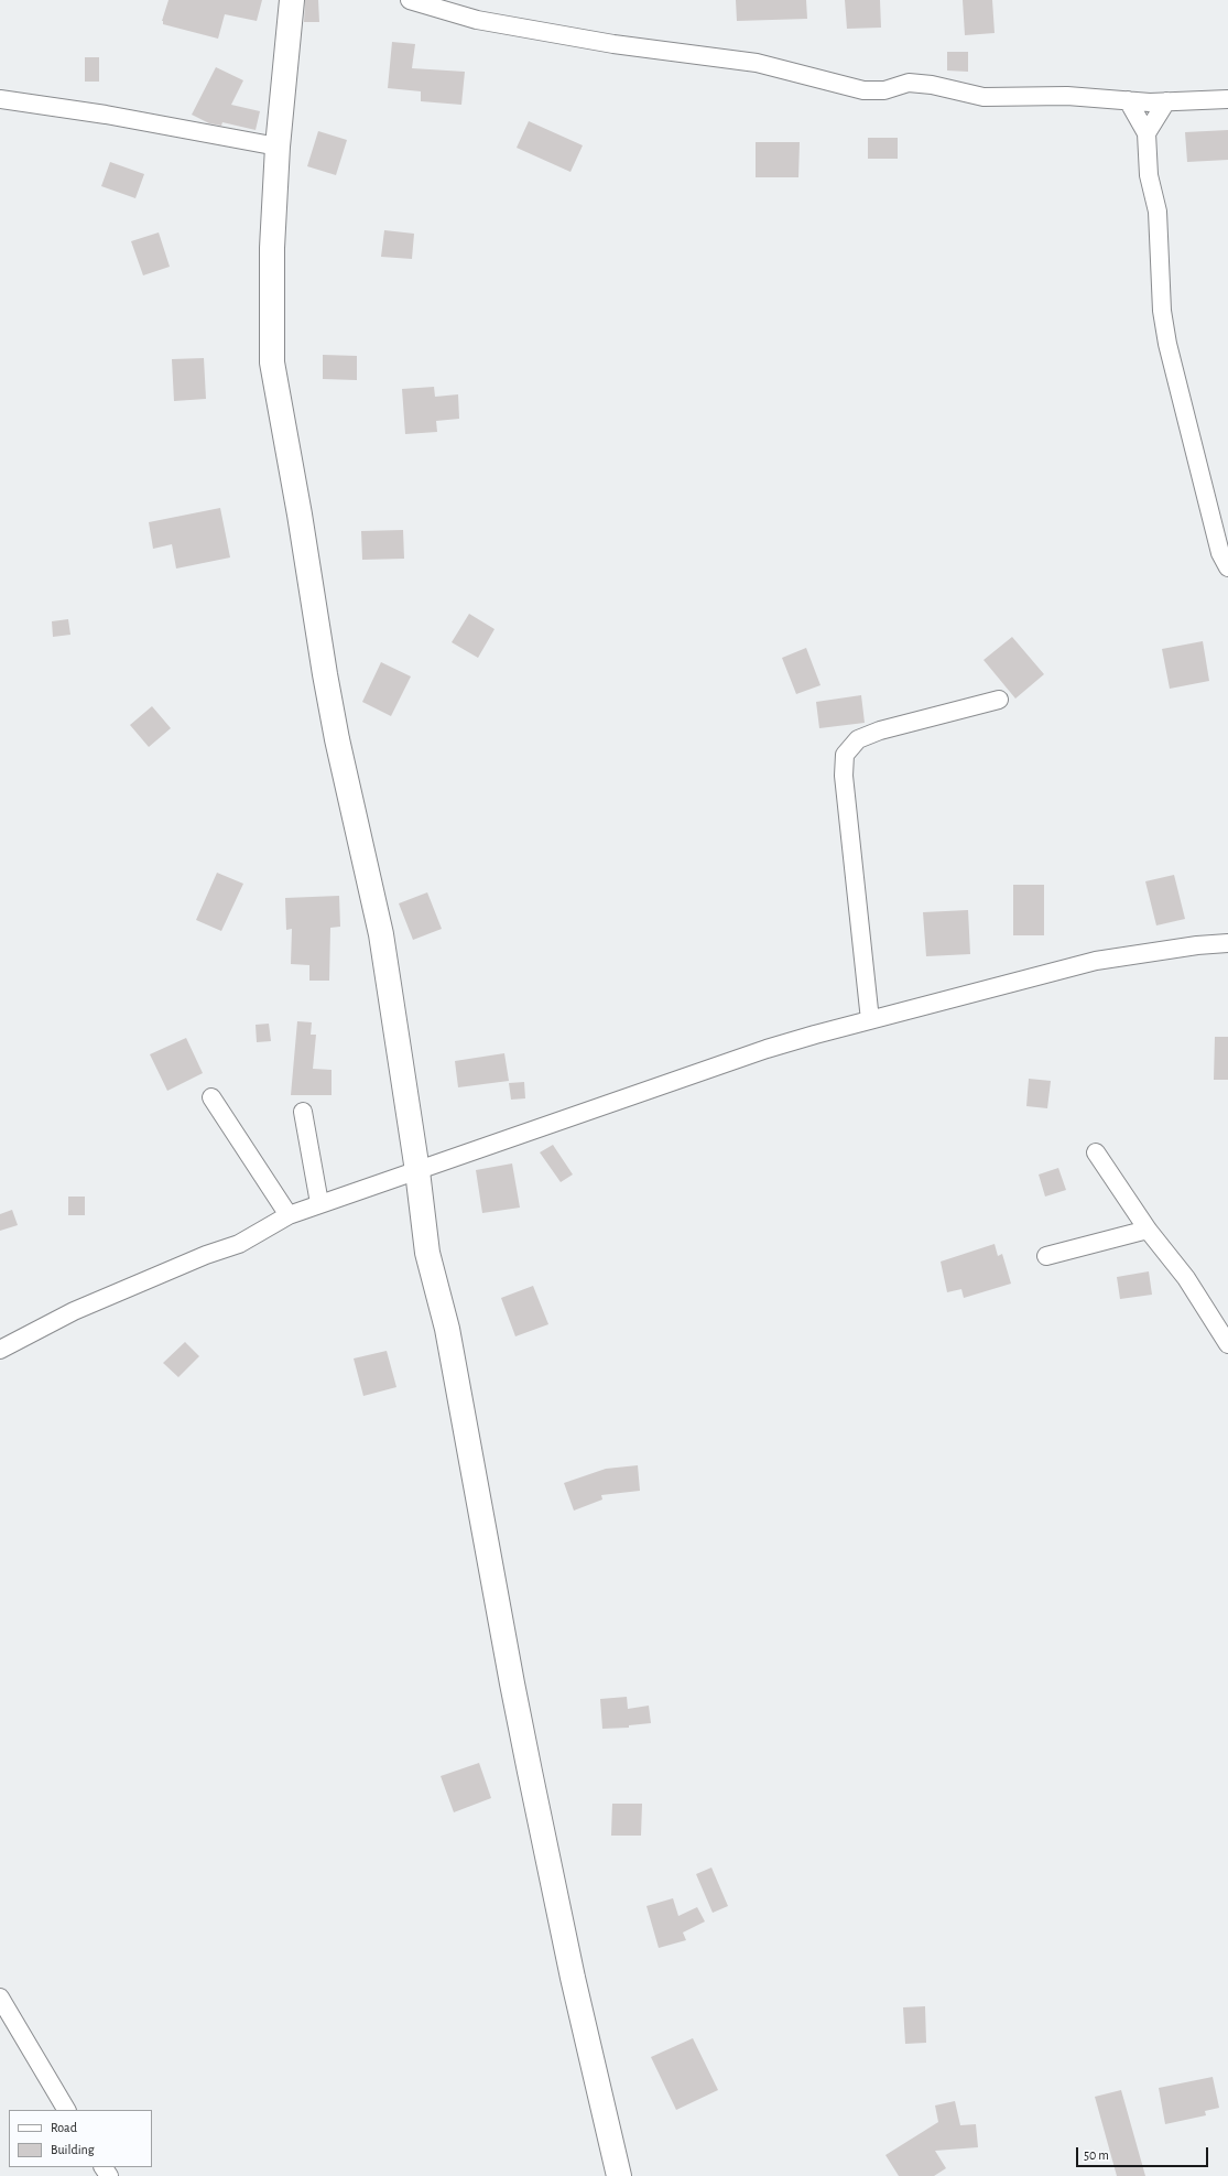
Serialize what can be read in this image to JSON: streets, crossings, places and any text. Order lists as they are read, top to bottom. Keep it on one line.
{"legend":["Road","Building"],"scale_bar":"50 m"}
